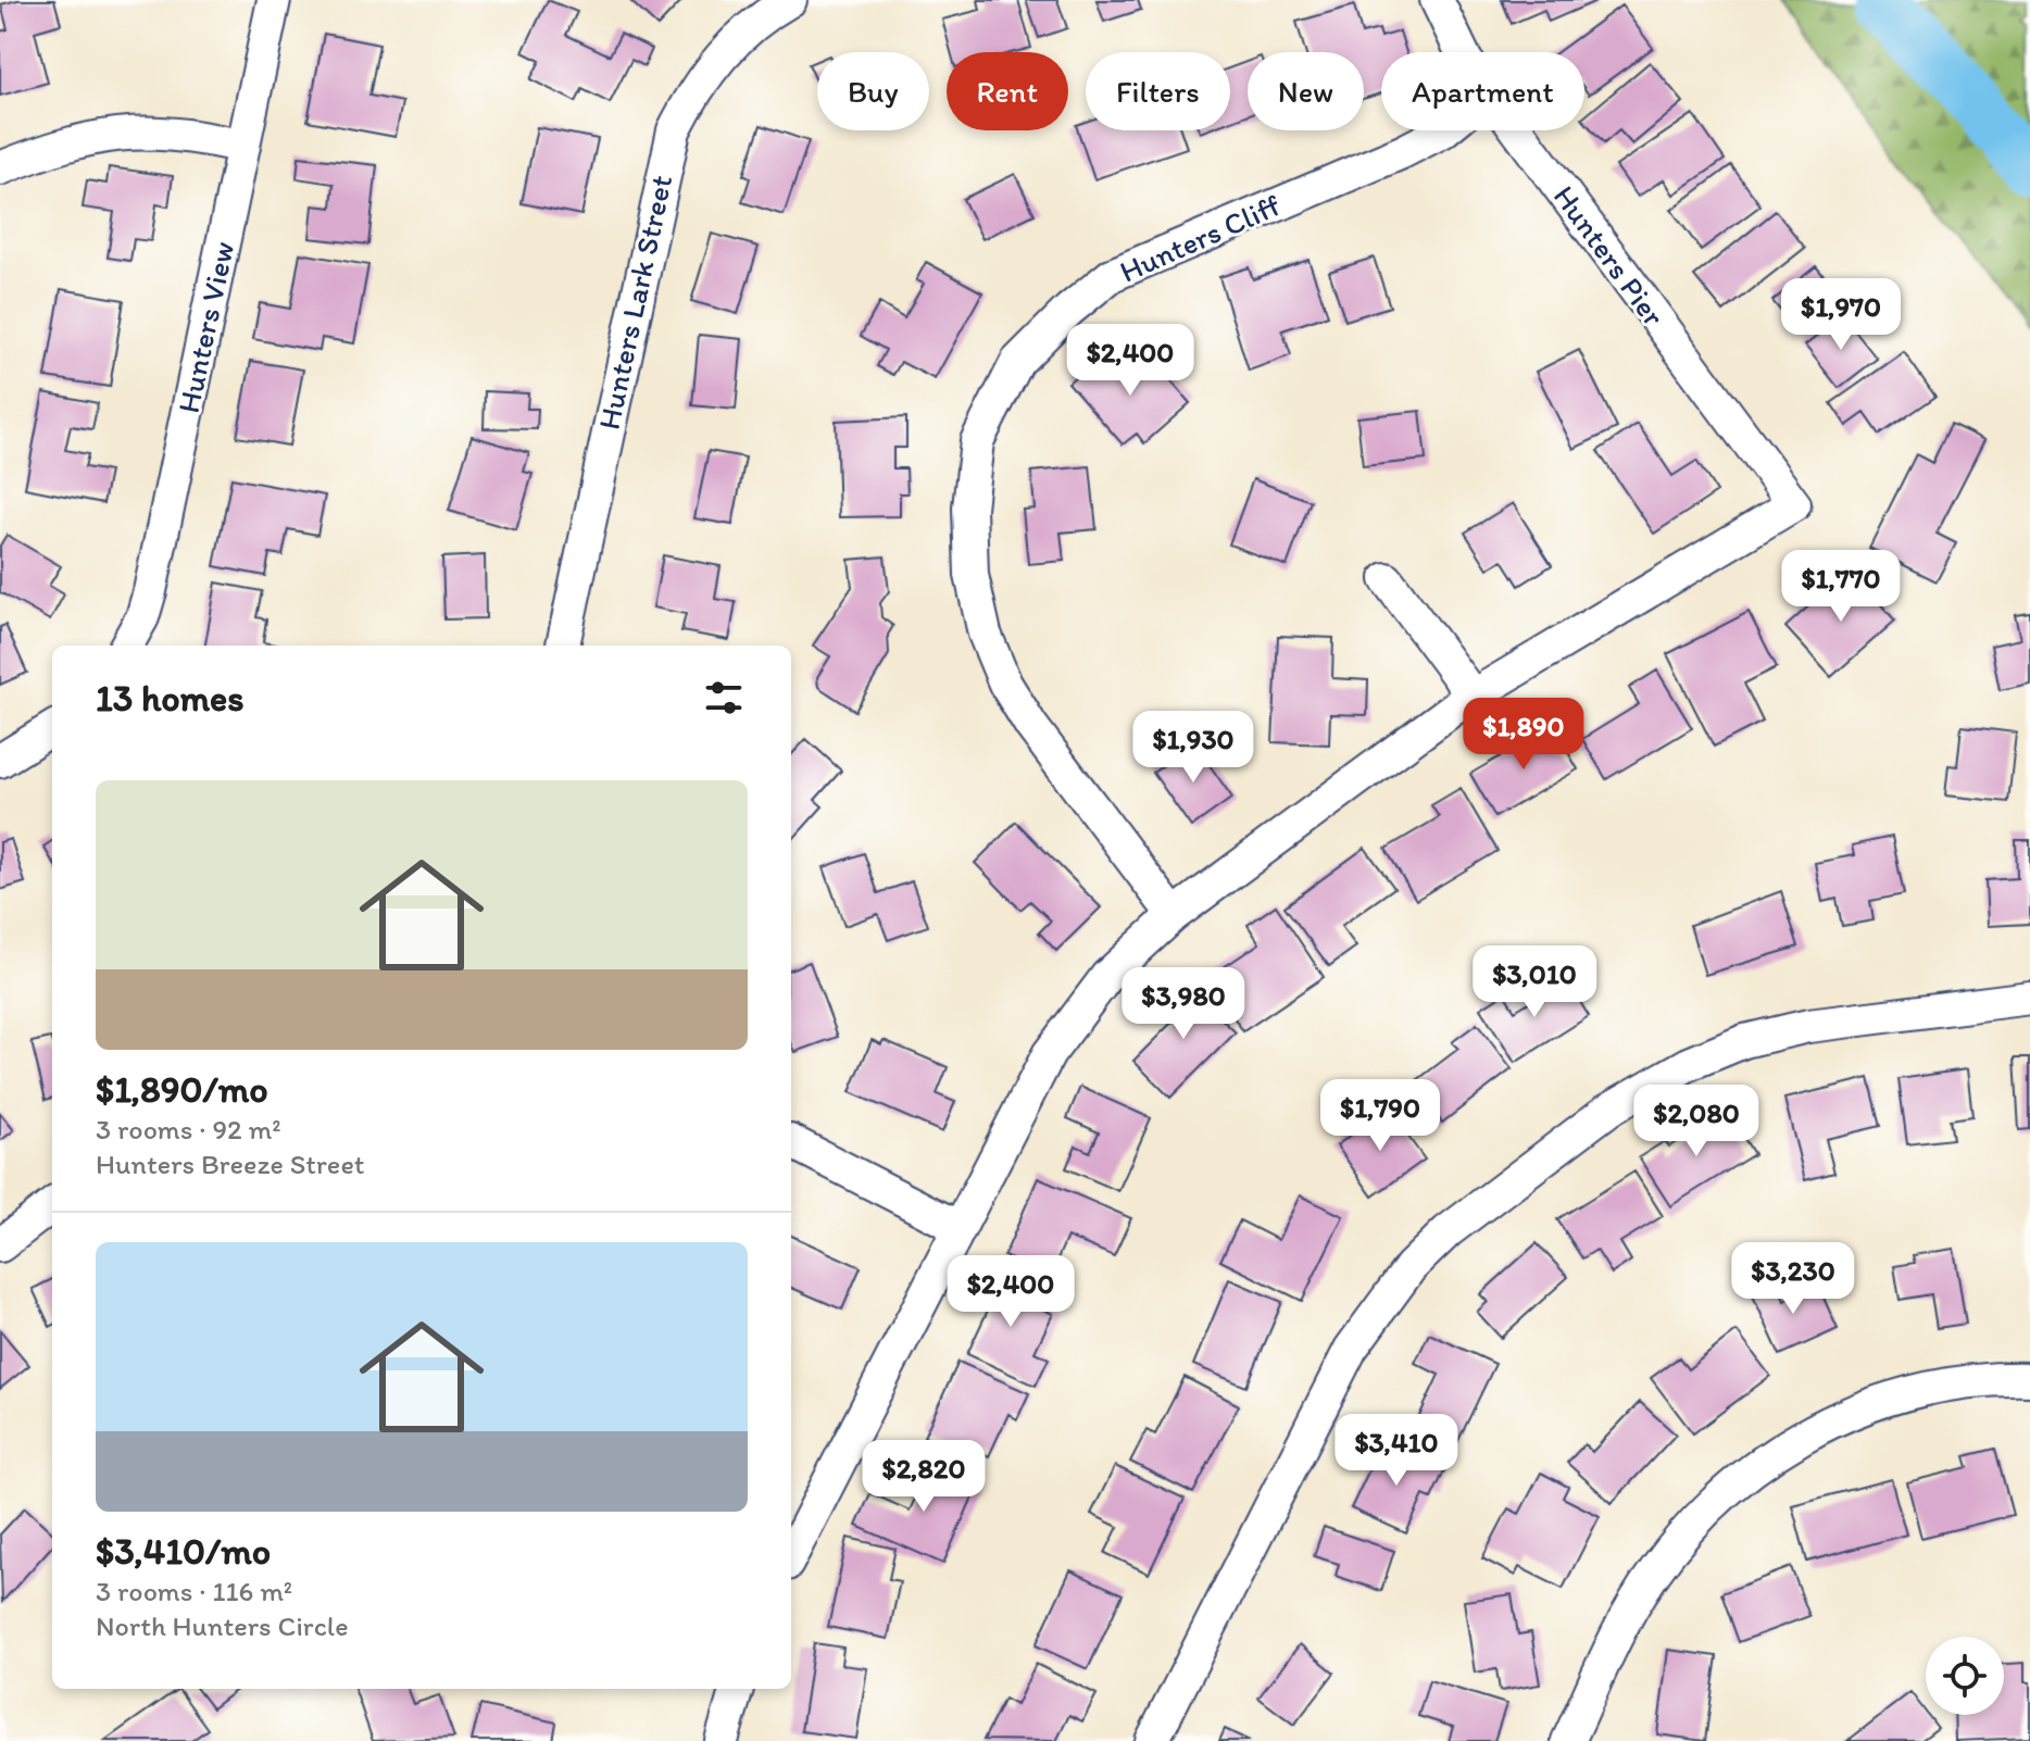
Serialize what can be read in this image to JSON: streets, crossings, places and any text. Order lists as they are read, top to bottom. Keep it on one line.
{"streets":{"street":["Hunters Cliff","Hunters Pier","Hunters Lark Street","Hunters View"]},"page":{"chip":["Buy","Rent","Filters","New","Apartment"],"price":["$1,970","$2,400","$1,770","$1,890","$1,930","$3,010","$3,980","$1,790","$2,080","$3,230","$2,400","$3,410","$2,820"],"heading":"13 homes","list":[{"name":"$1,890/mo","note":"3 rooms · 92 m² · Hunters Breeze Street"},{"name":"$3,410/mo","note":"3 rooms · 116 m² · North Hunters Circle"}]}}
